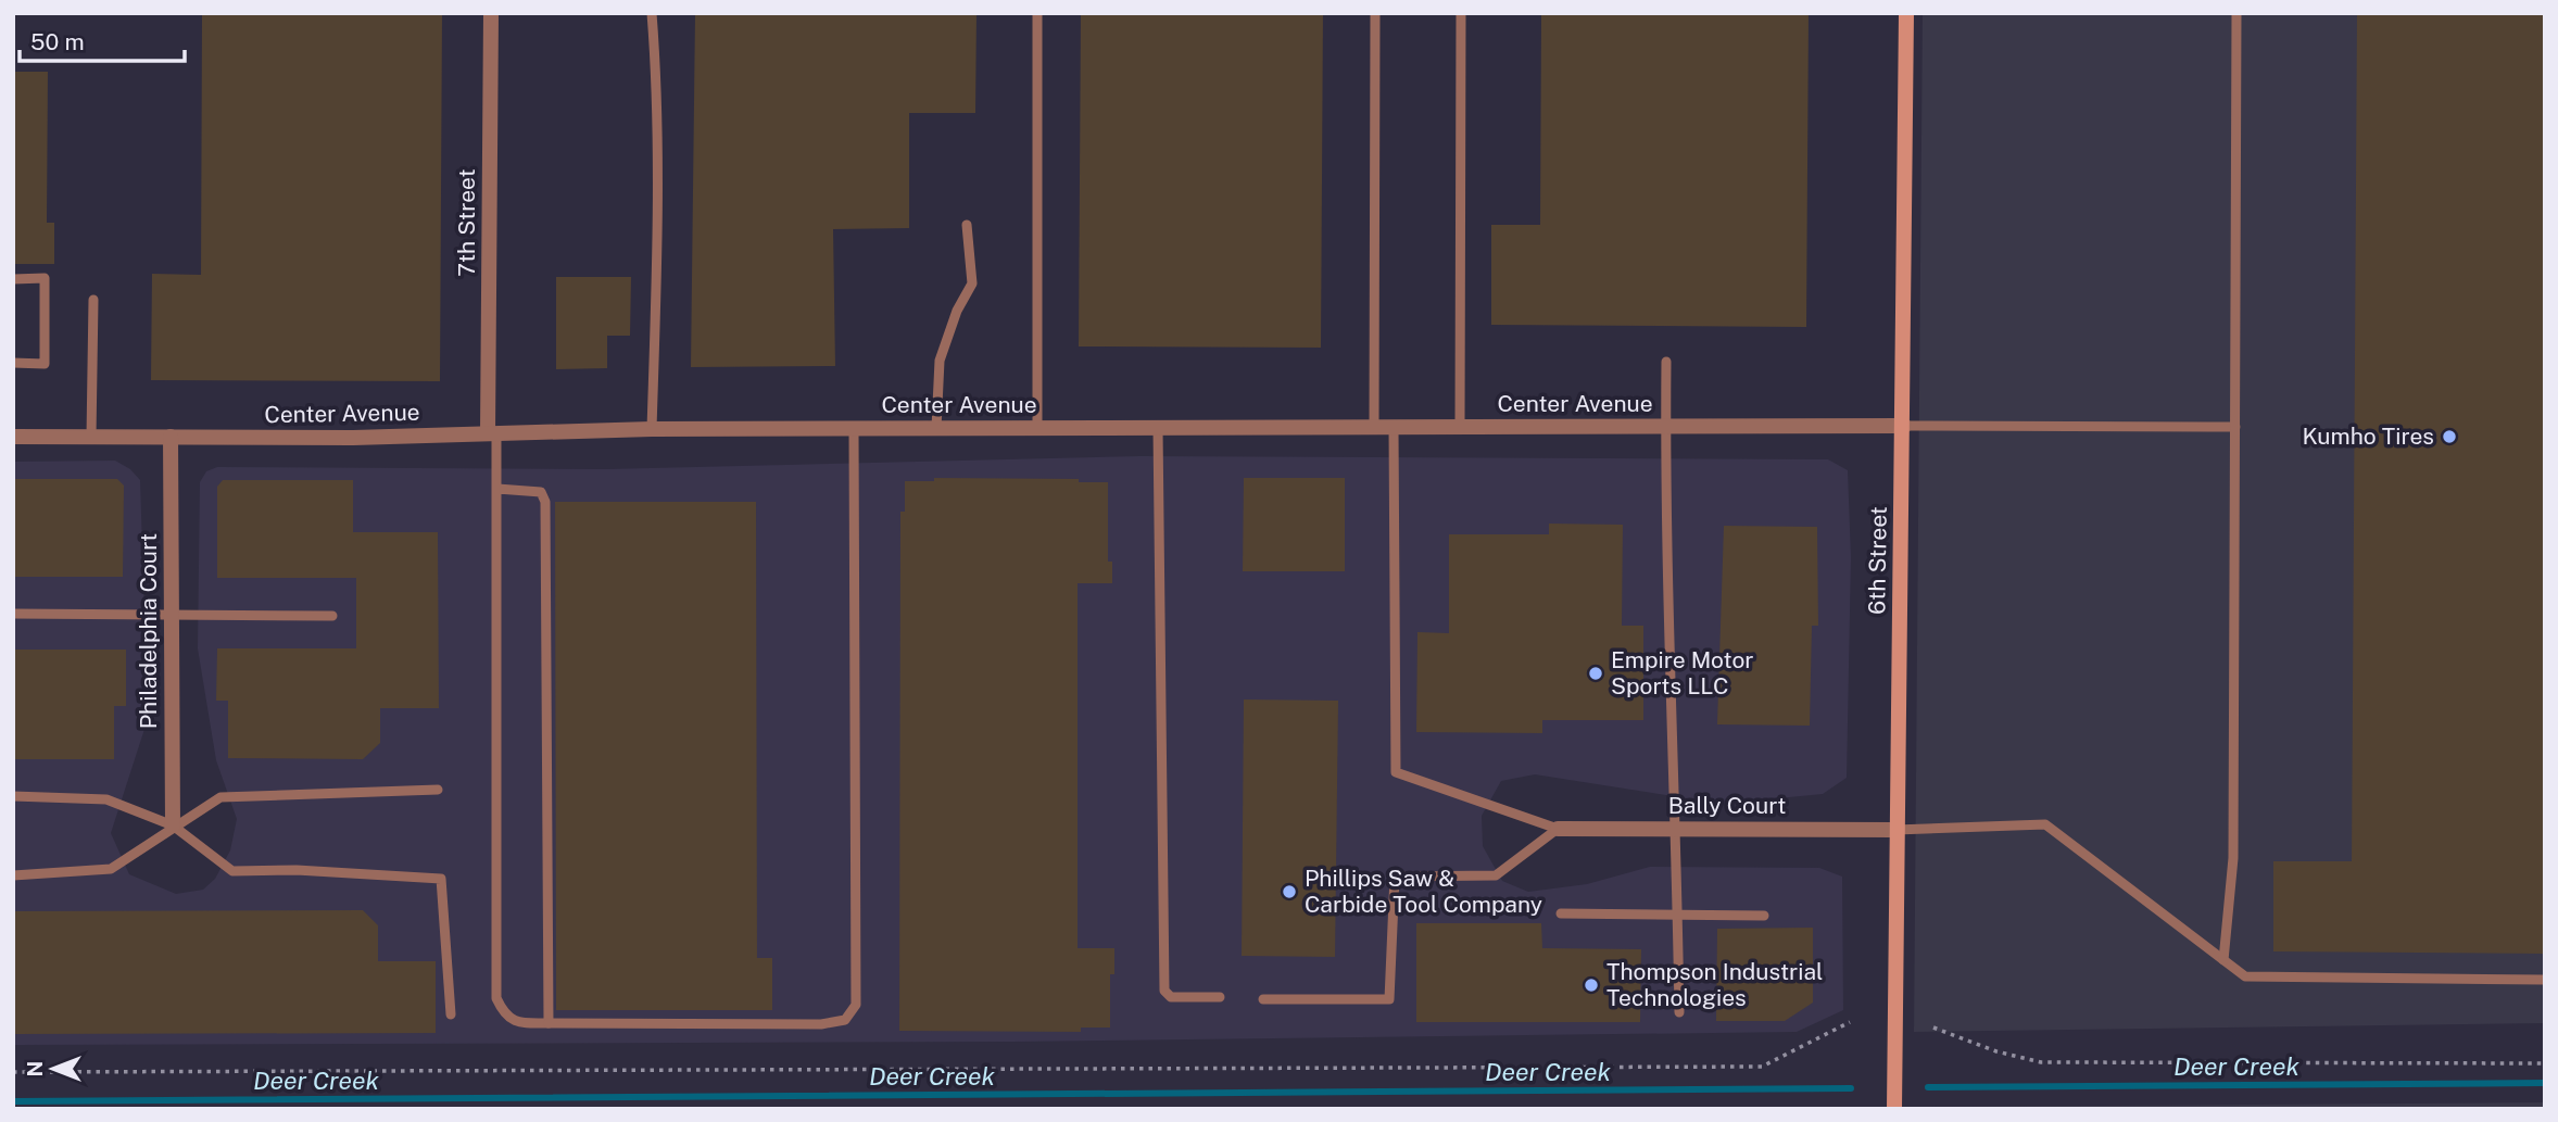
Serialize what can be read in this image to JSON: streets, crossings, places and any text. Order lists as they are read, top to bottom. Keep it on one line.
{"streets":{"main road":["6th Street"],"street":["7th Street","Center Avenue","Philadelphia Court","Bally Court"]},"crossings":[["7th Street","Center Avenue"],["Center Avenue","6th Street"],["Center Avenue","Philadelphia Court"],["6th Street","Bally Court"]],"water":["Deer Creek"],"places":["Kumho Tires","Empire Motor Sports LLC","Phillips Saw & Carbide Tool Company","Thompson Industrial Technologies"],"scale_bar":"50 m","north":"left"}
